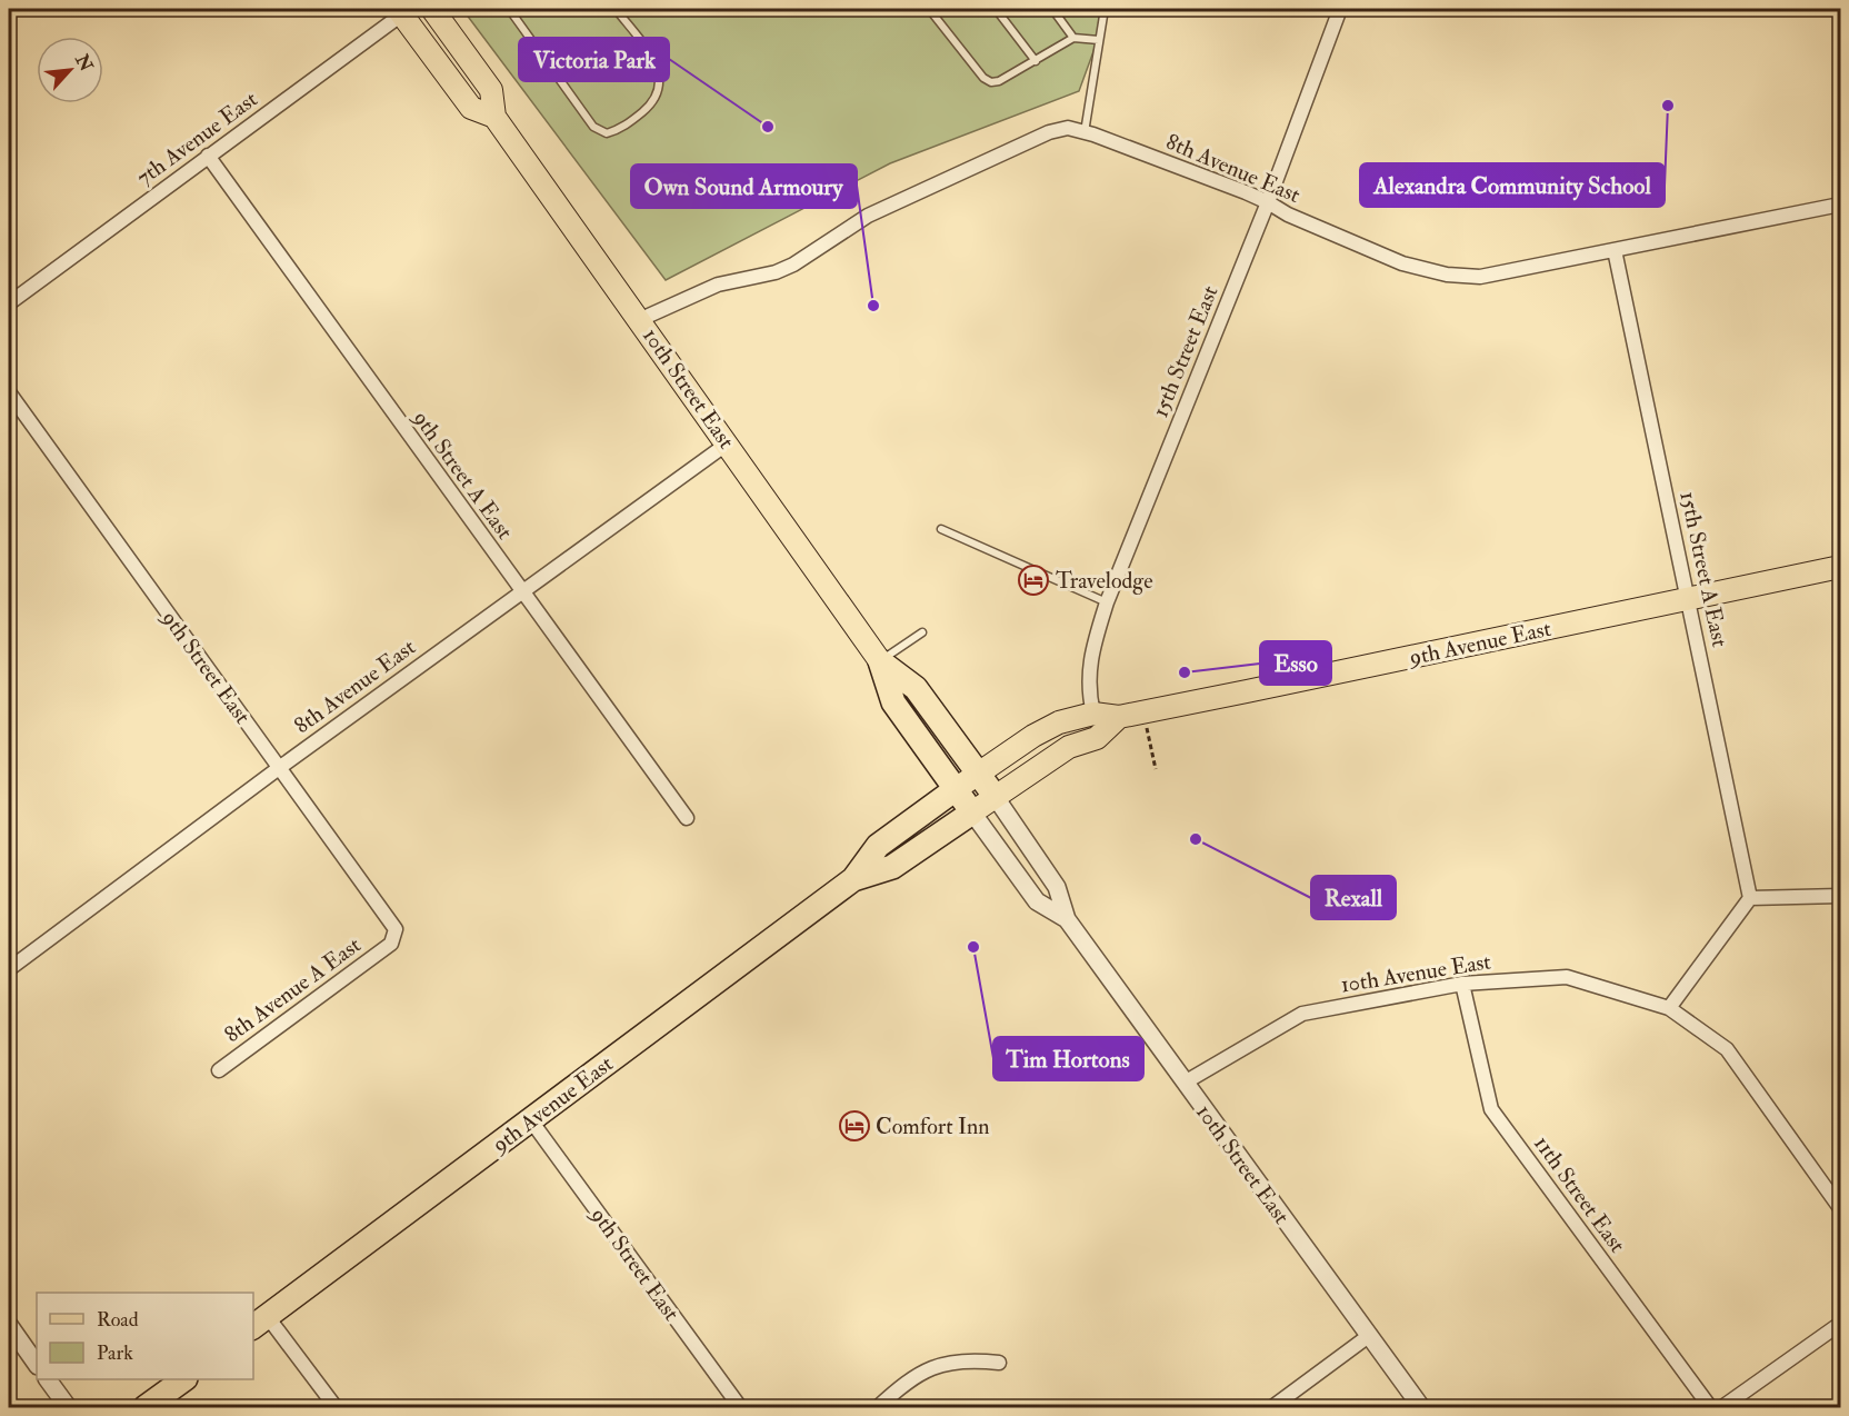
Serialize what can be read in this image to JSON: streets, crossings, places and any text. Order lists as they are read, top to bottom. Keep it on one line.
{"streets":{"highway":["10th Street East","9th Avenue East"],"street":["7th Avenue East","8th Avenue East","15th Street East","9th Street A East","15th Street A East","9th Street East","10th Avenue East","8th Avenue A East","11th Street East"]},"crossings":[["7th Avenue East","10th Street East"],["7th Avenue East","9th Street A East"],["8th Avenue East","15th Street East"],["8th Avenue East","10th Street East"],["8th Avenue East","9th Street A East"],["8th Avenue East","15th Street A East"],["8th Avenue East","9th Street East"],["15th Street East","9th Avenue East"],["10th Street East","9th Avenue East"],["10th Street East","10th Avenue East"],["15th Street A East","9th Avenue East"],["9th Avenue East","9th Street East"],["9th Street East","8th Avenue A East"],["10th Avenue East","11th Street East"]],"places":{"other":["Alexandra Community School","Victoria Park","Own Sound Armoury","Esso","Rexall","Tim Hortons"],"hotel":["Travelodge","Comfort Inn"]},"legend":["Road","Park"],"north":"top right"}
